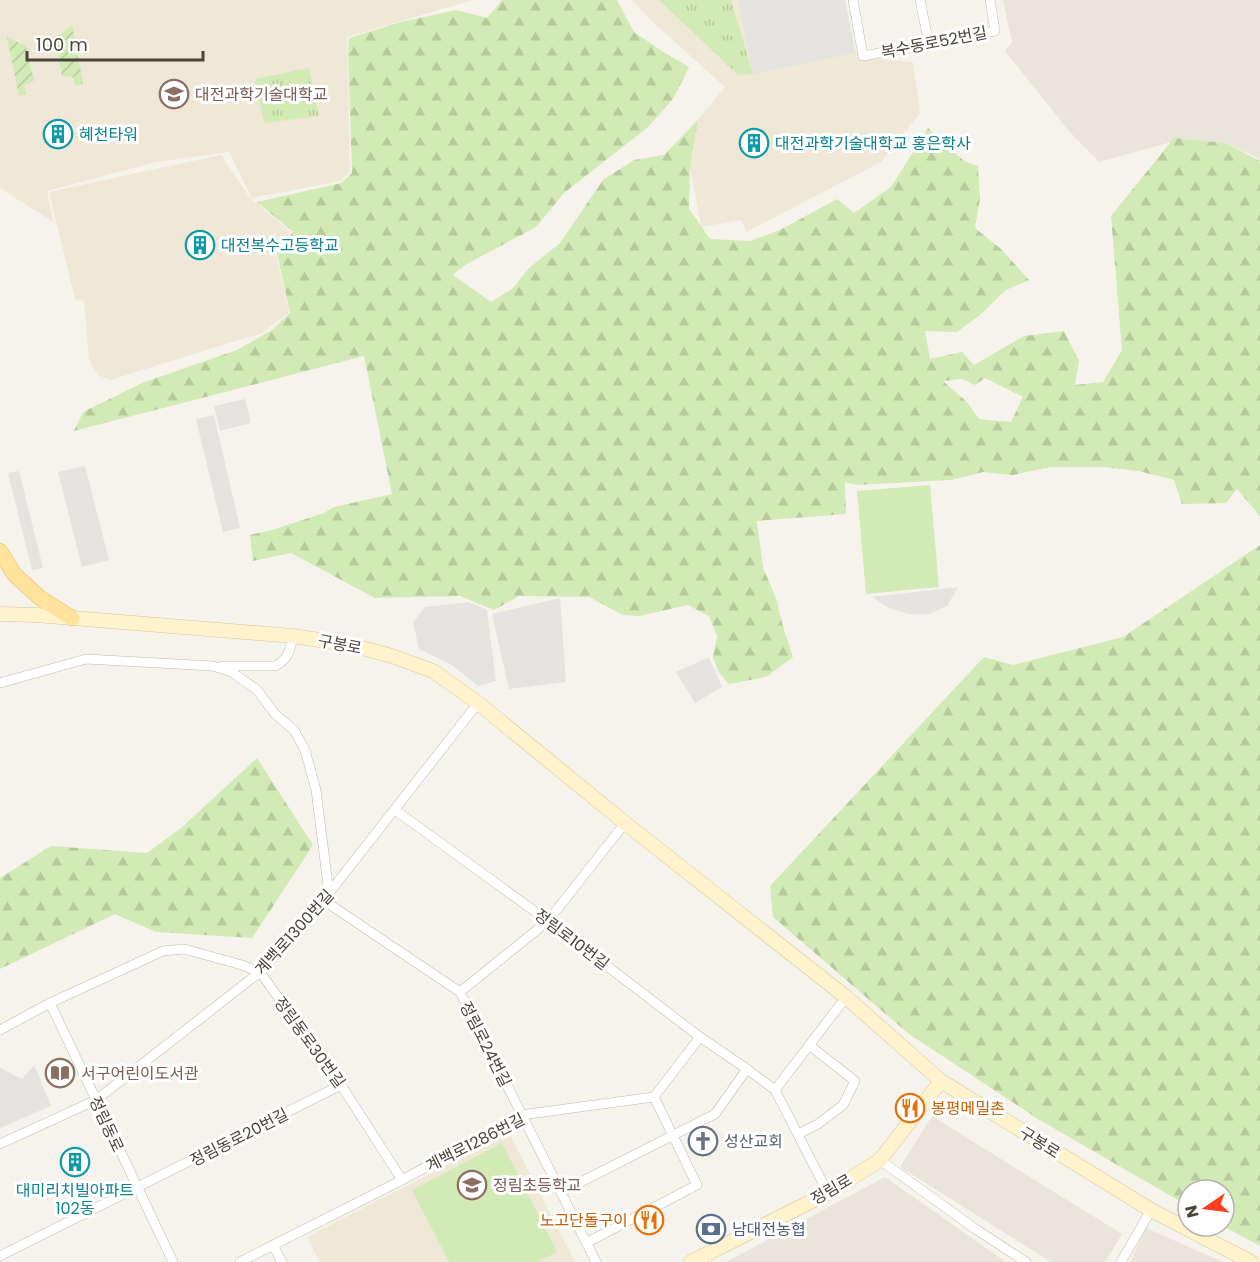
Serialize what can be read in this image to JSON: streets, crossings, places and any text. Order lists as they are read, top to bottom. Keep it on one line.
{"streets":{"street":["복수동로52번길","구봉로","계백로1300번길","정림로10번길","정림동로30번길","정림로24번길","정림동로","정림동로20번길","계백로1286번길","정림로"]},"crossings":[["구봉로","계백로1300번길"],["구봉로","정림로"],["계백로1300번길","정림로10번길"],["계백로1300번길","정림동로30번길"],["계백로1300번길","정림로24번길"],["계백로1300번길","정림동로"],["정림로10번길","정림로"],["정림동로30번길","정림동로20번길"],["정림동로30번길","계백로1286번길"],["정림로24번길","계백로1286번길"],["정림동로","정림동로20번길"]],"places":{"school or university":["대전과학기술대학교","정림초등학교"],"building":["혜천타워","대전과학기술대학교 홍은학사","대전복수고등학교","대미리치빌아파트 102동"],"library":["서구어린이도서관"],"restaurant":["봉평메밀촌","노고단돌구이"],"church":["성산교회"],"bank":["남대전농협"]},"scale_bar":"100 m","north":"left"}
